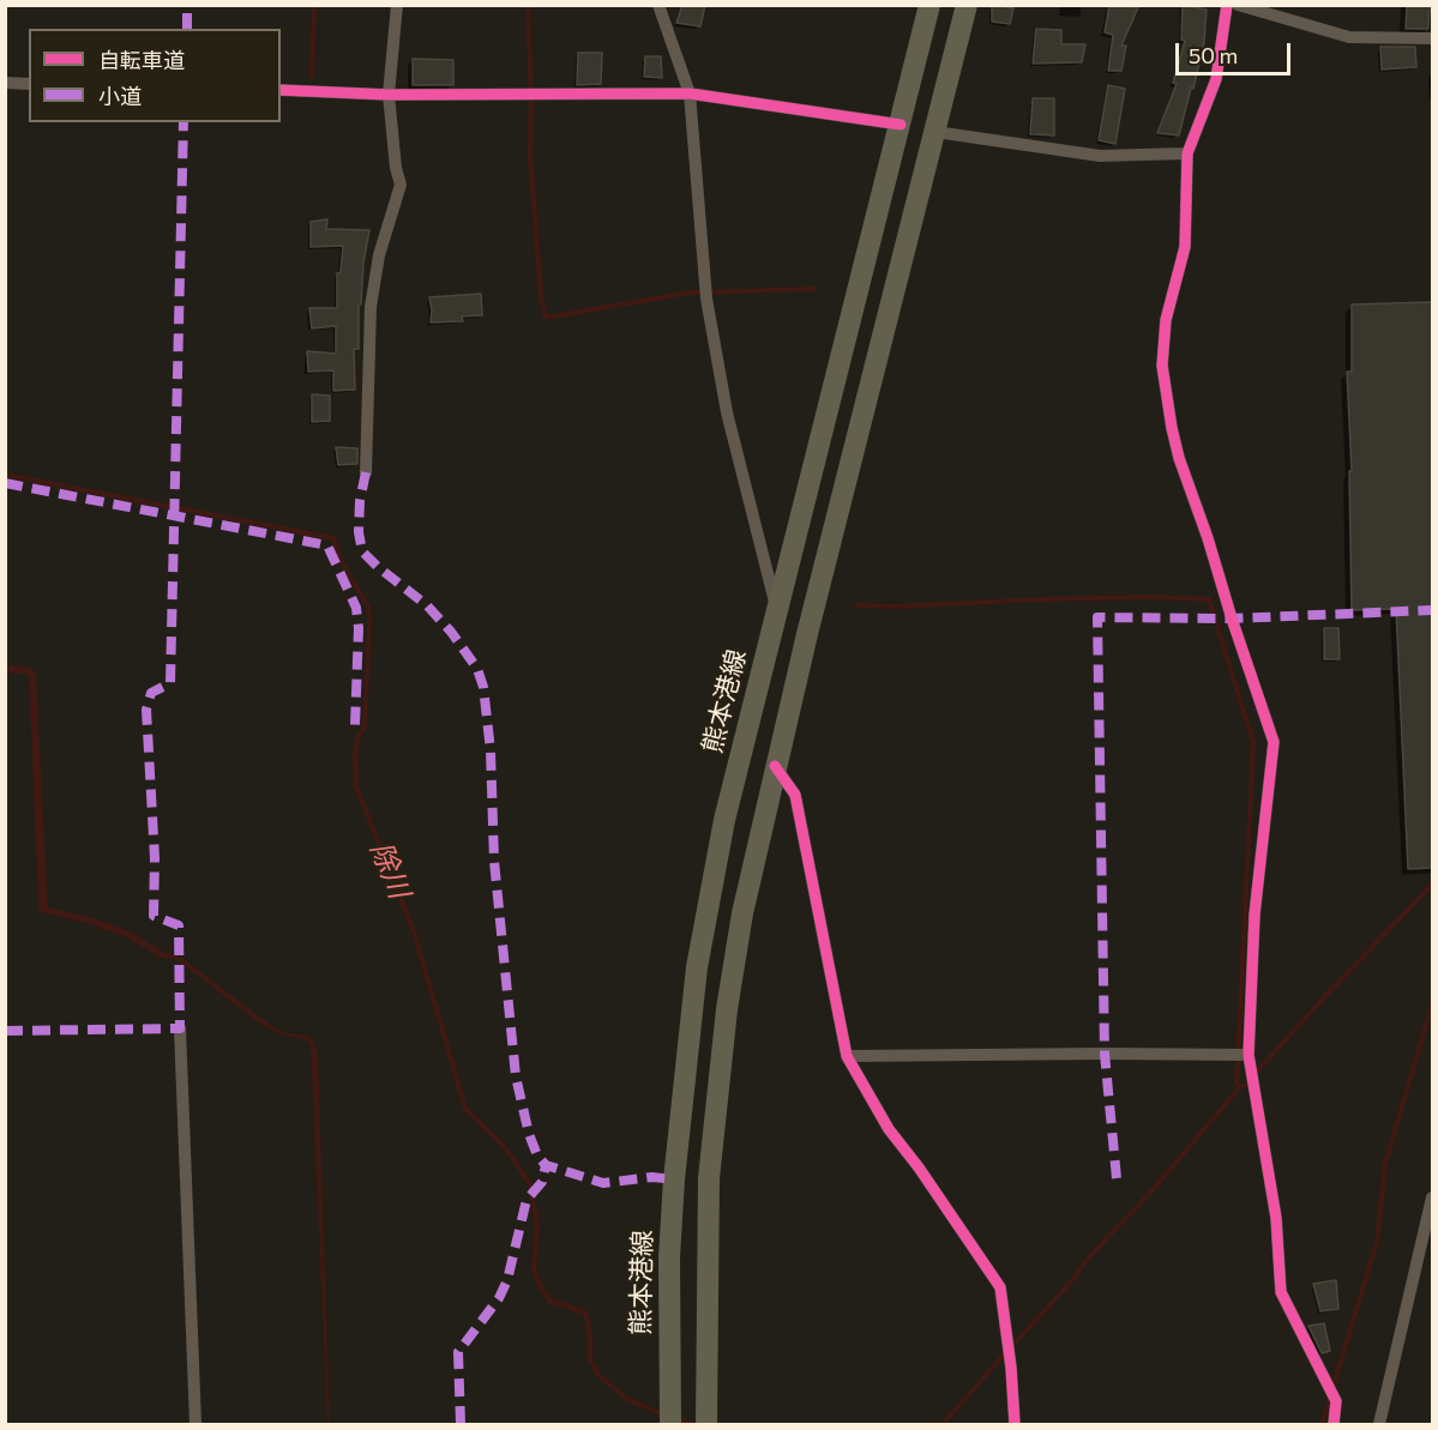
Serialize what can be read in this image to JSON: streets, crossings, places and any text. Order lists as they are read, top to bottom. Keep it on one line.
{"streets":{"main road":["熊本港線"]},"water":["除川"],"legend":["自転車道","小道"],"scale_bar":"50 m"}
